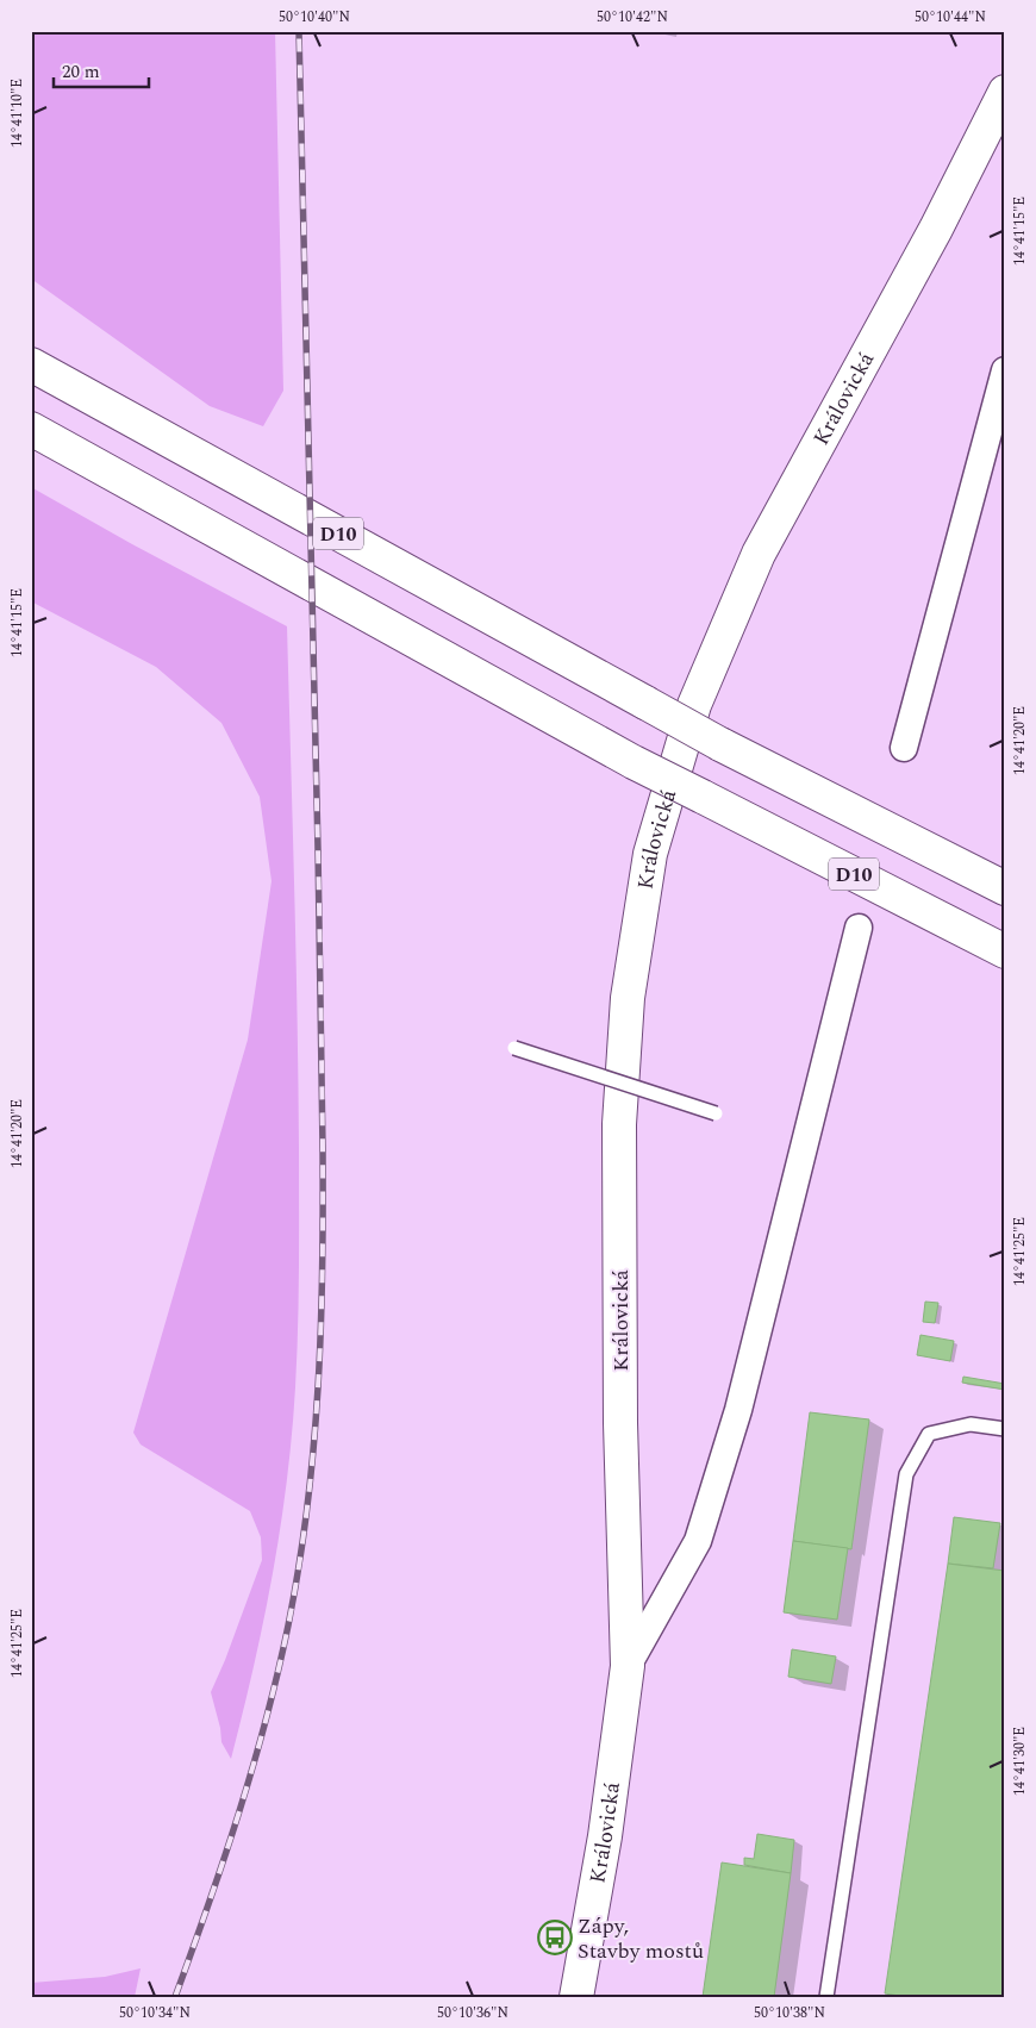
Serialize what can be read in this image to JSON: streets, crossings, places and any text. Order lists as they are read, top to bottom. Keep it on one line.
{"streets":{"main road":["Královická","D10"]},"places":{"bus stop":["Zápy, Stavby mostů"]},"scale_bar":"20 m","coordinates":["50°10'40\"N","50°10'42\"N","50°10'44\"N","14°41'10\"E","14°41'15\"E","14°41'20\"E","14°41'25\"E","14°41'30\"E","50°10'34\"N","50°10'36\"N","50°10'38\"N"]}
